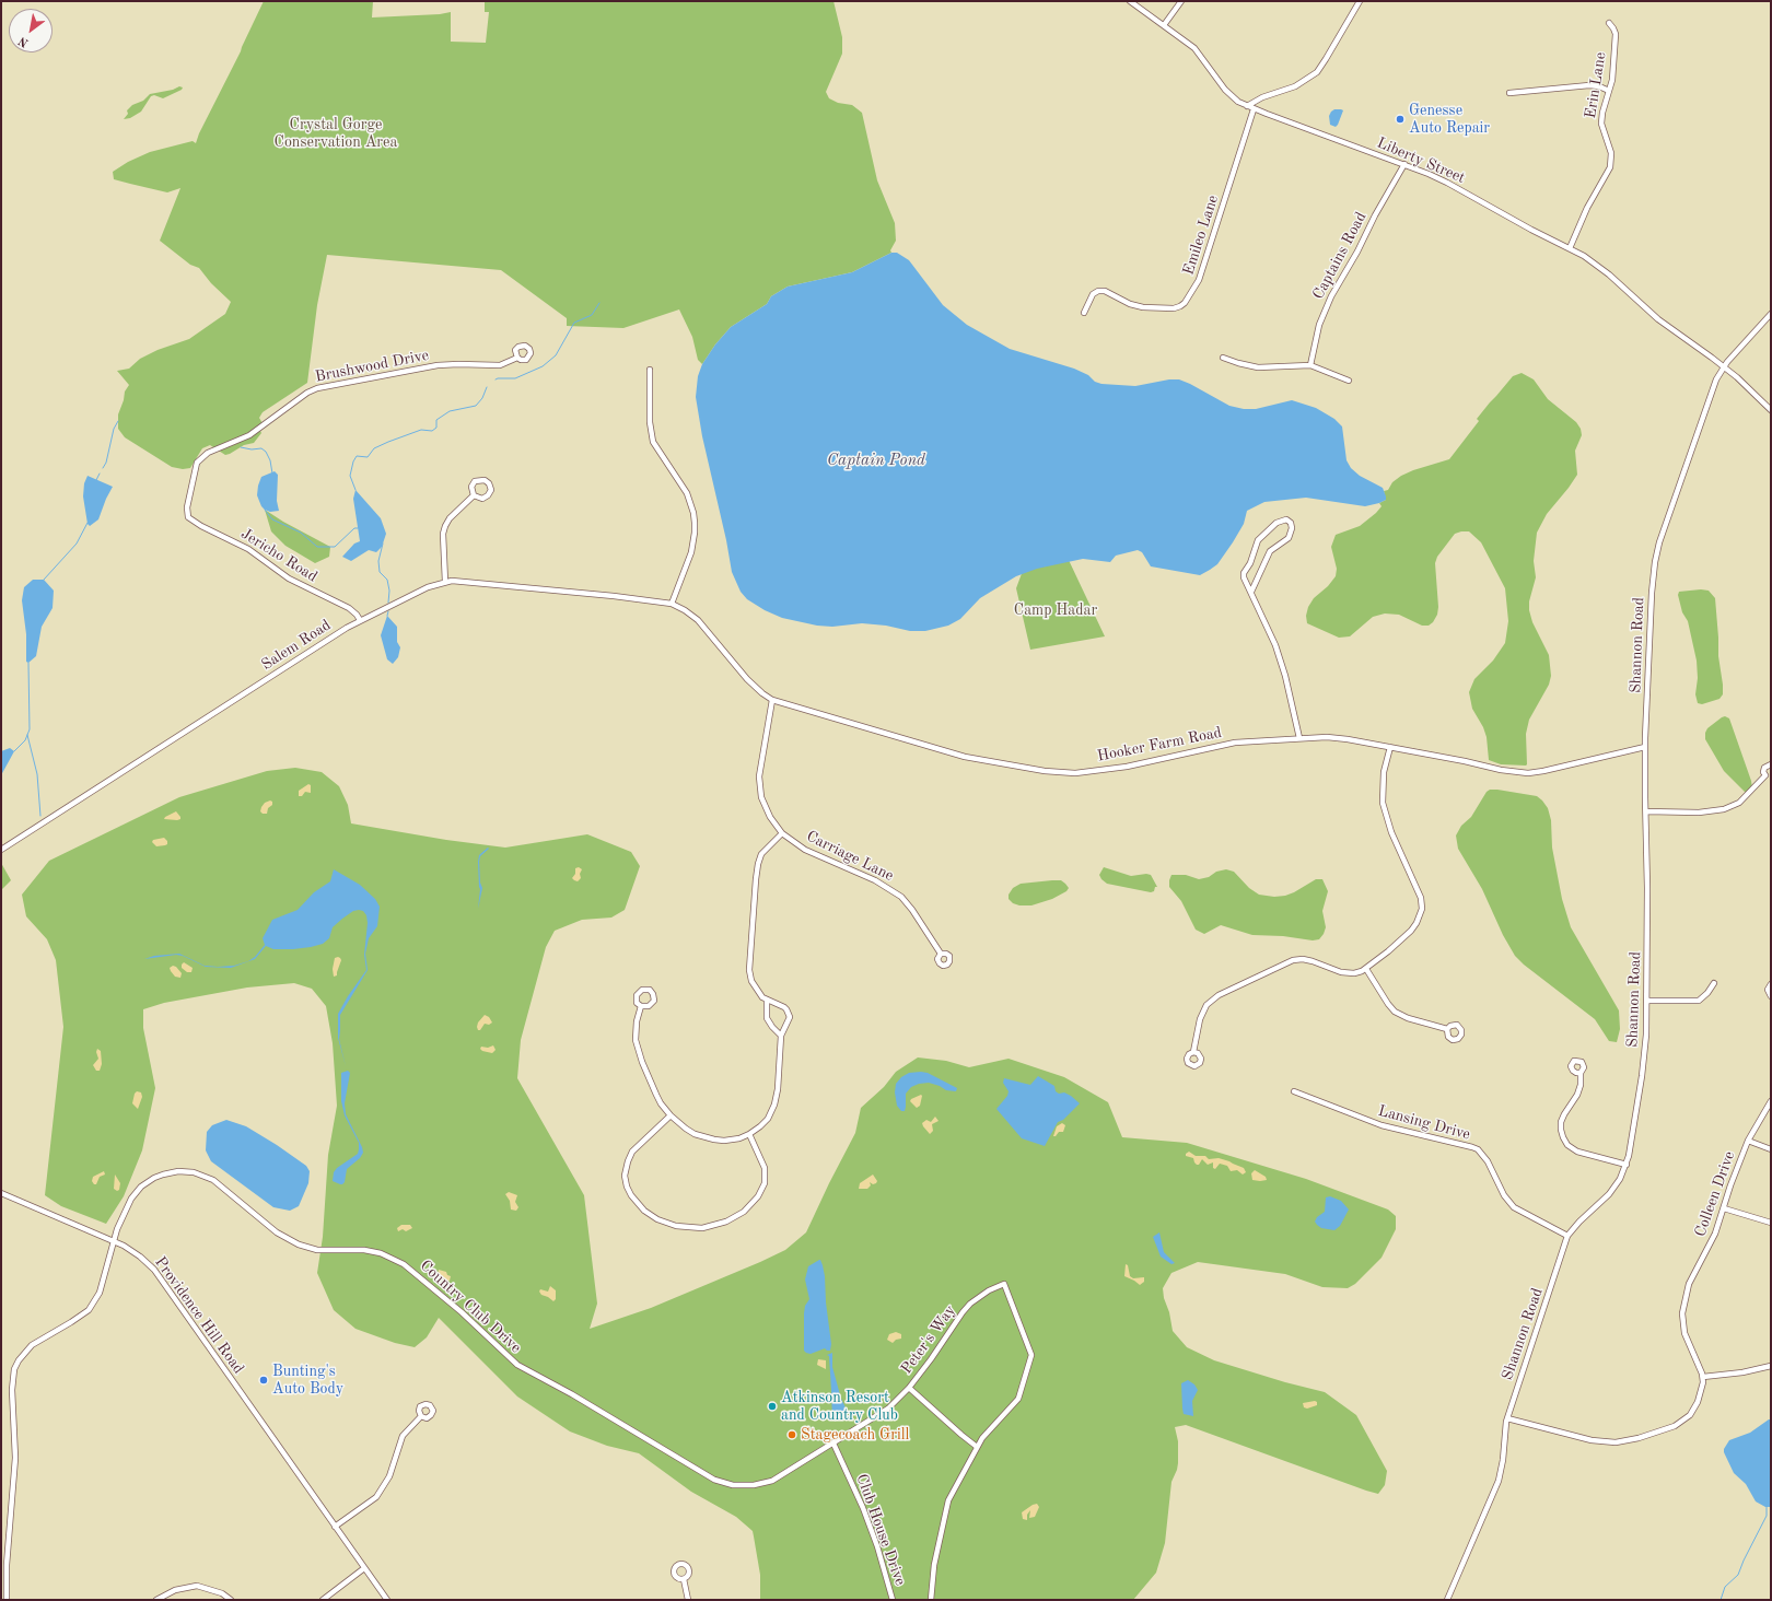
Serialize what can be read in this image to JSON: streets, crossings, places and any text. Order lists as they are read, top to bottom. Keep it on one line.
{"streets":{"street":["Erin Lane","Liberty Street","Emileo Lane","Captains Road","Brushwood Drive","Jericho Road","Salem Road","Shannon Road","Hooker Farm Road","Carriage Lane","Lansing Drive","Colleen Drive","Country Club Drive","Providence Hill Road","Peter's Way","Club House Drive"]},"crossings":[["Erin Lane","Liberty Street"],["Liberty Street","Emileo Lane"],["Liberty Street","Captains Road"],["Liberty Street","Shannon Road"],["Brushwood Drive","Jericho Road"],["Jericho Road","Salem Road"],["Salem Road","Hooker Farm Road"],["Shannon Road","Hooker Farm Road"],["Shannon Road","Lansing Drive"],["Hooker Farm Road","Carriage Lane"],["Country Club Drive","Providence Hill Road"],["Country Club Drive","Peter's Way"],["Country Club Drive","Club House Drive"],["Peter's Way","Club House Drive"]],"water":["Captain Pond"],"parks":["Crystal Gorge Conservation Area","Camp Hadar"],"places":["Genesse Auto Repair","Bunting's Auto Body","Atkinson Resort and Country Club","Stagecoach Grill"],"north":"bottom left"}
